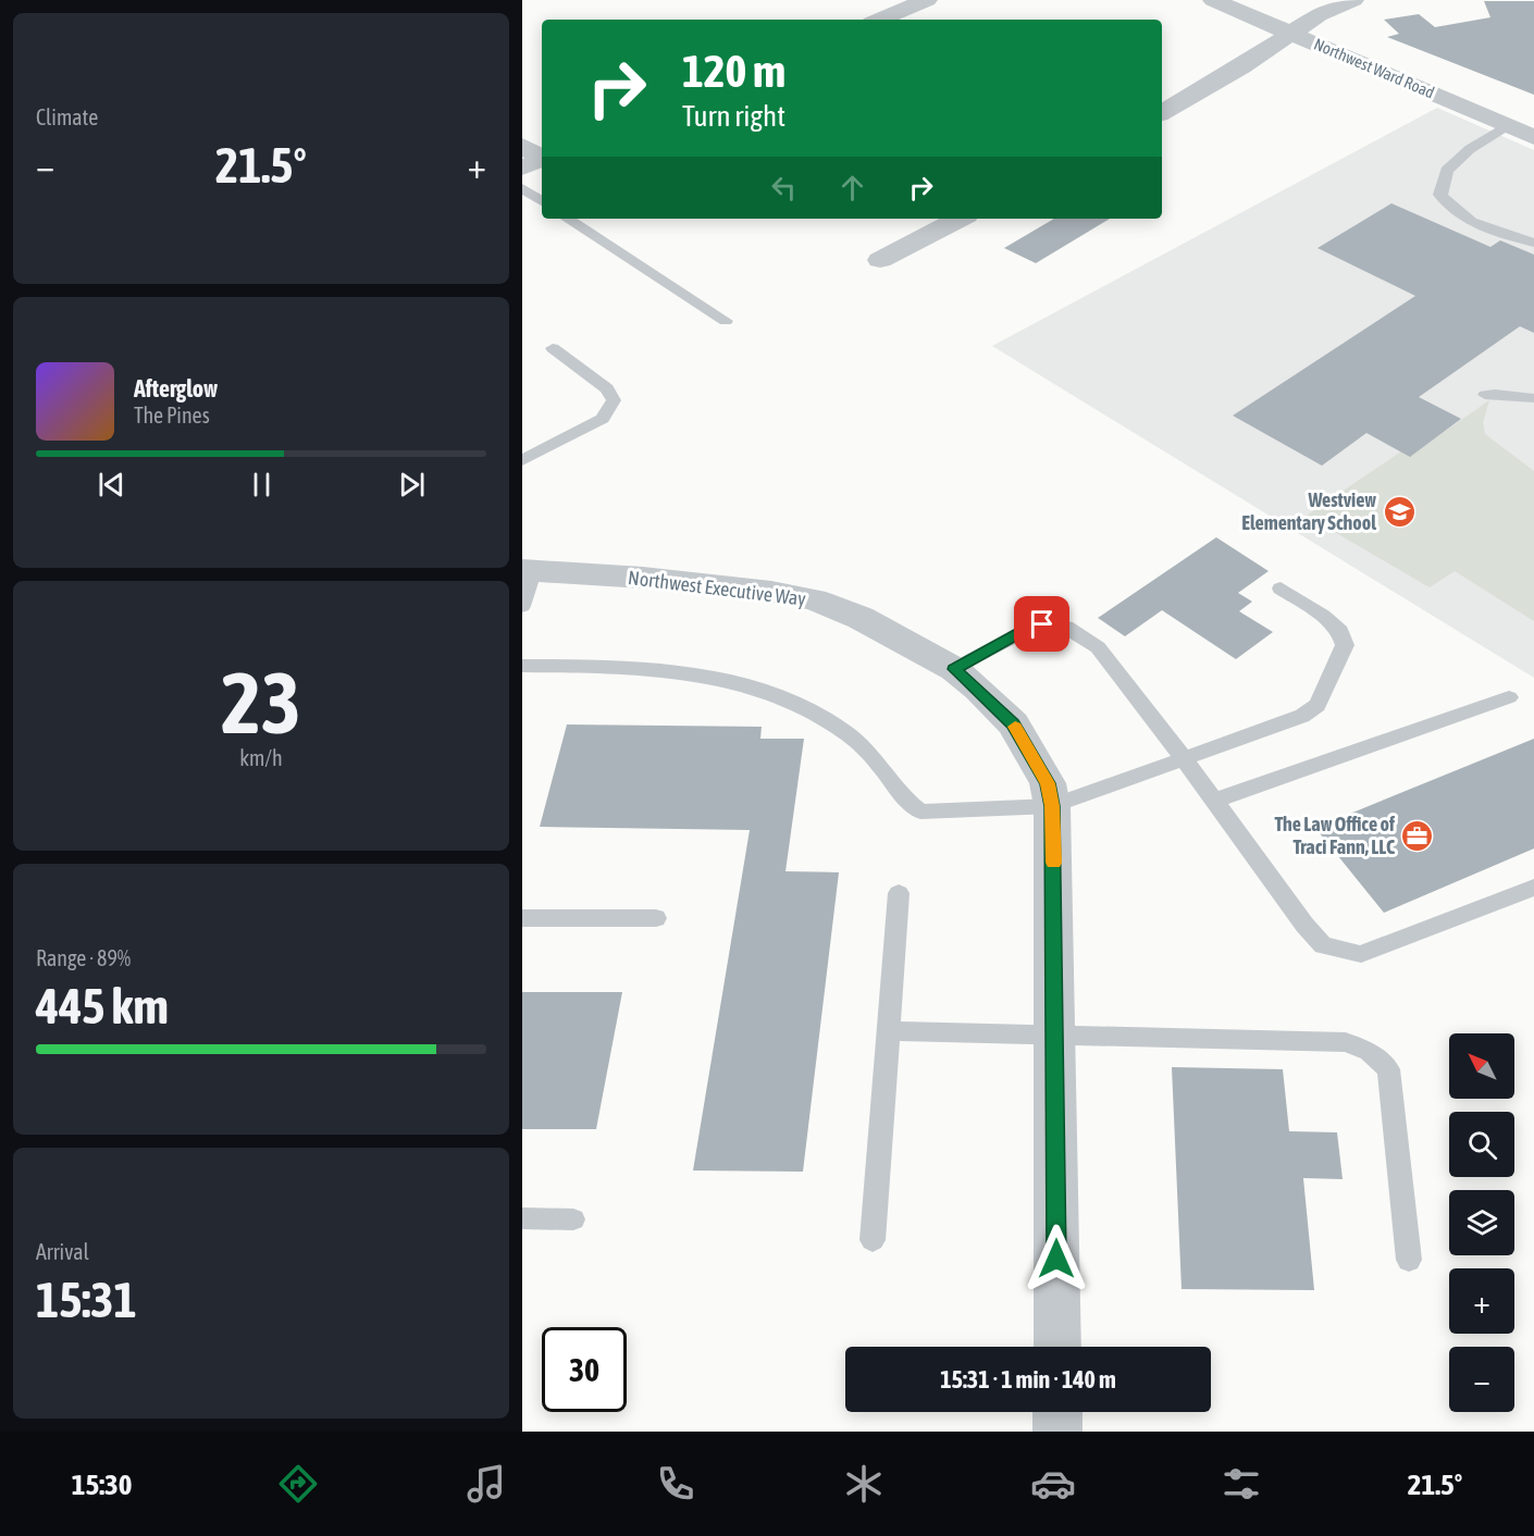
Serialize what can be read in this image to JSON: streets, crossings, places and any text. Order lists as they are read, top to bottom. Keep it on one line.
{"streets":{"street":["Northwest Ward Road","Northwest Executive Way"]},"places":{"school or university":["Westview Elementary School"],"office":["The Law Office of Traci Fann, LLC"]},"north":"top left","page":{"tile":["Climate",["23","km/h"],["Range · 89%","445 km"],["Arrival","15:31"]],"turn":["120 m","Turn right"],"heat":["−","21.5°","+"],"song":["Afterglow","The Pines"],"map_buttons":["+","−"],"limit":"30","trip":"15:31 · 1 min · 140 m","tabs":["15:30","21.5°"]}}
